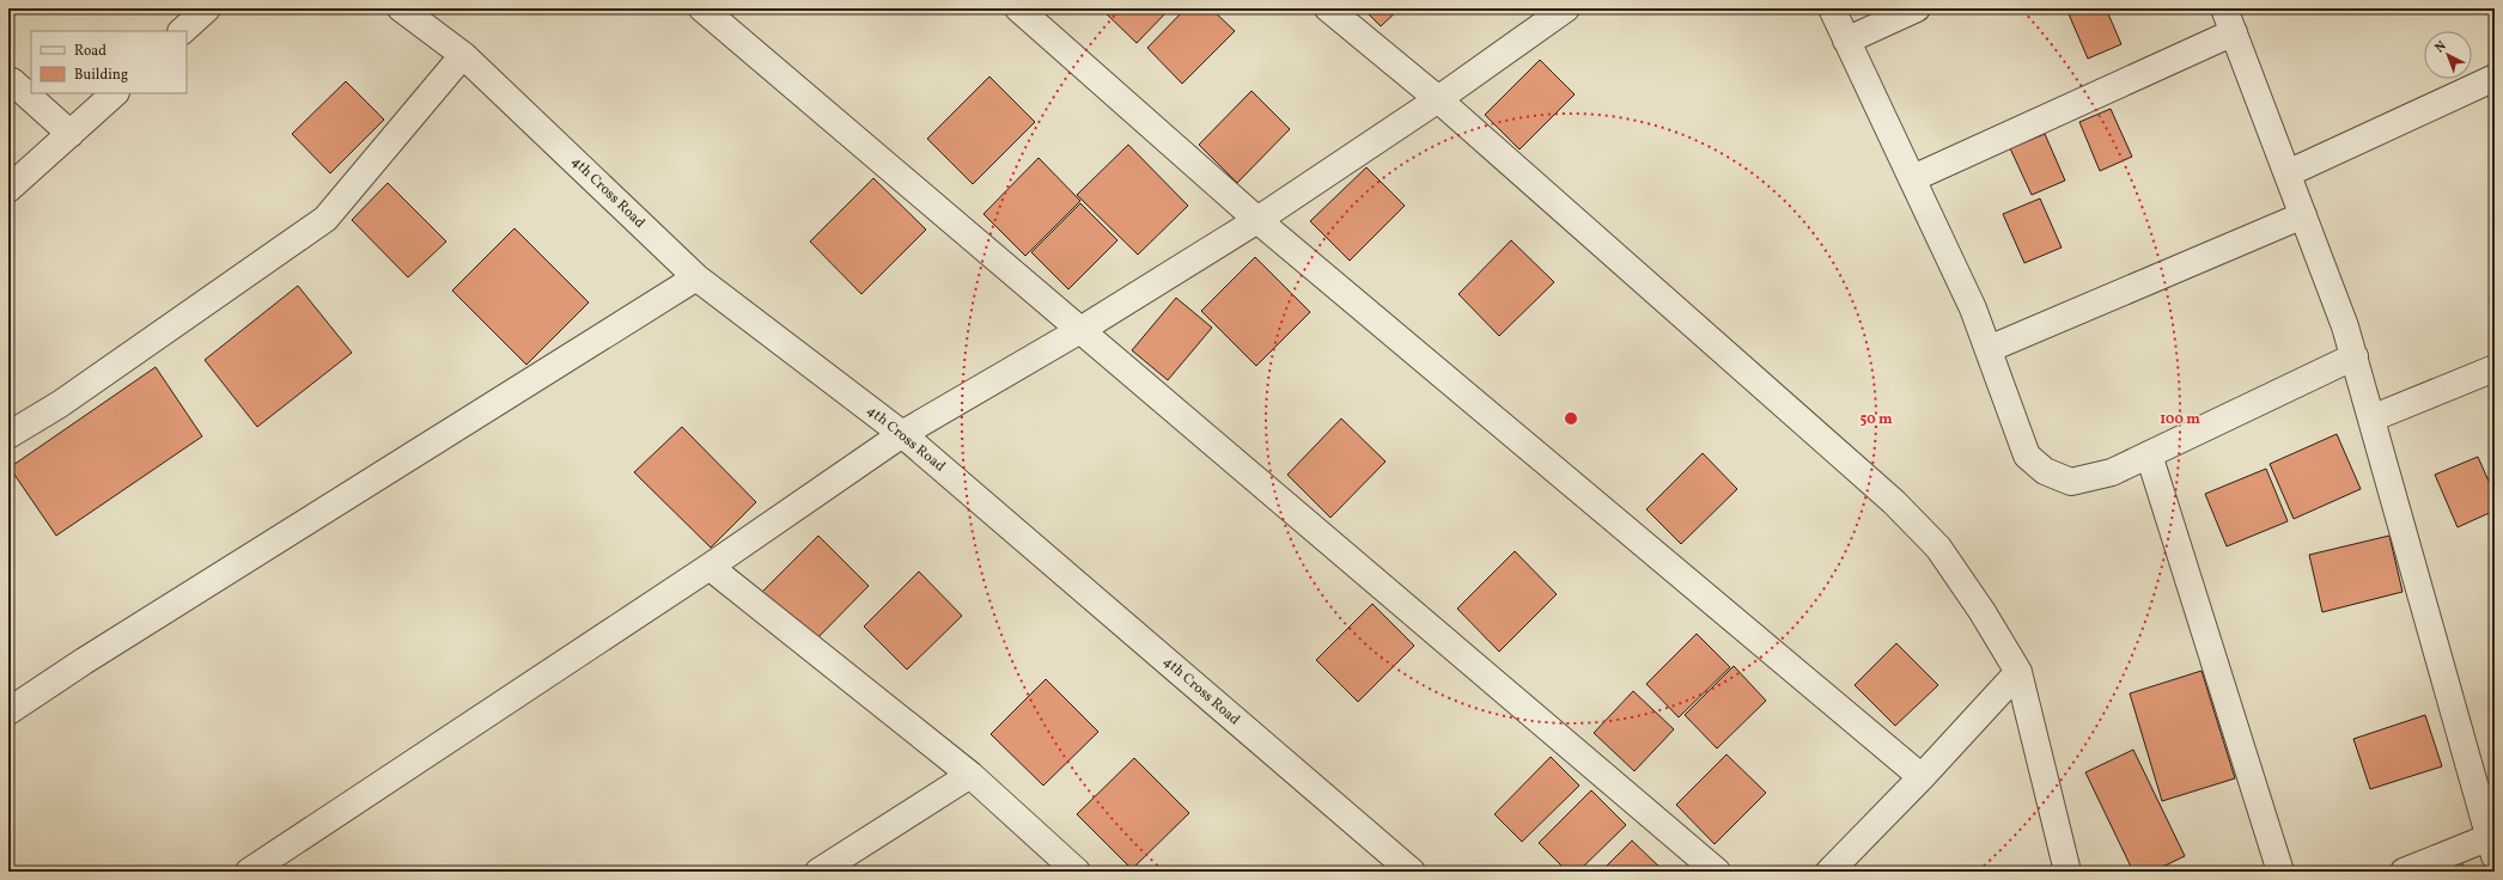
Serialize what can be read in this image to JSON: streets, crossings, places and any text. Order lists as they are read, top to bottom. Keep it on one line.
{"streets":{"street":["4th Cross Road"]},"legend":["Road","Building"],"north":"top left","rings":["50 m","100 m"]}
